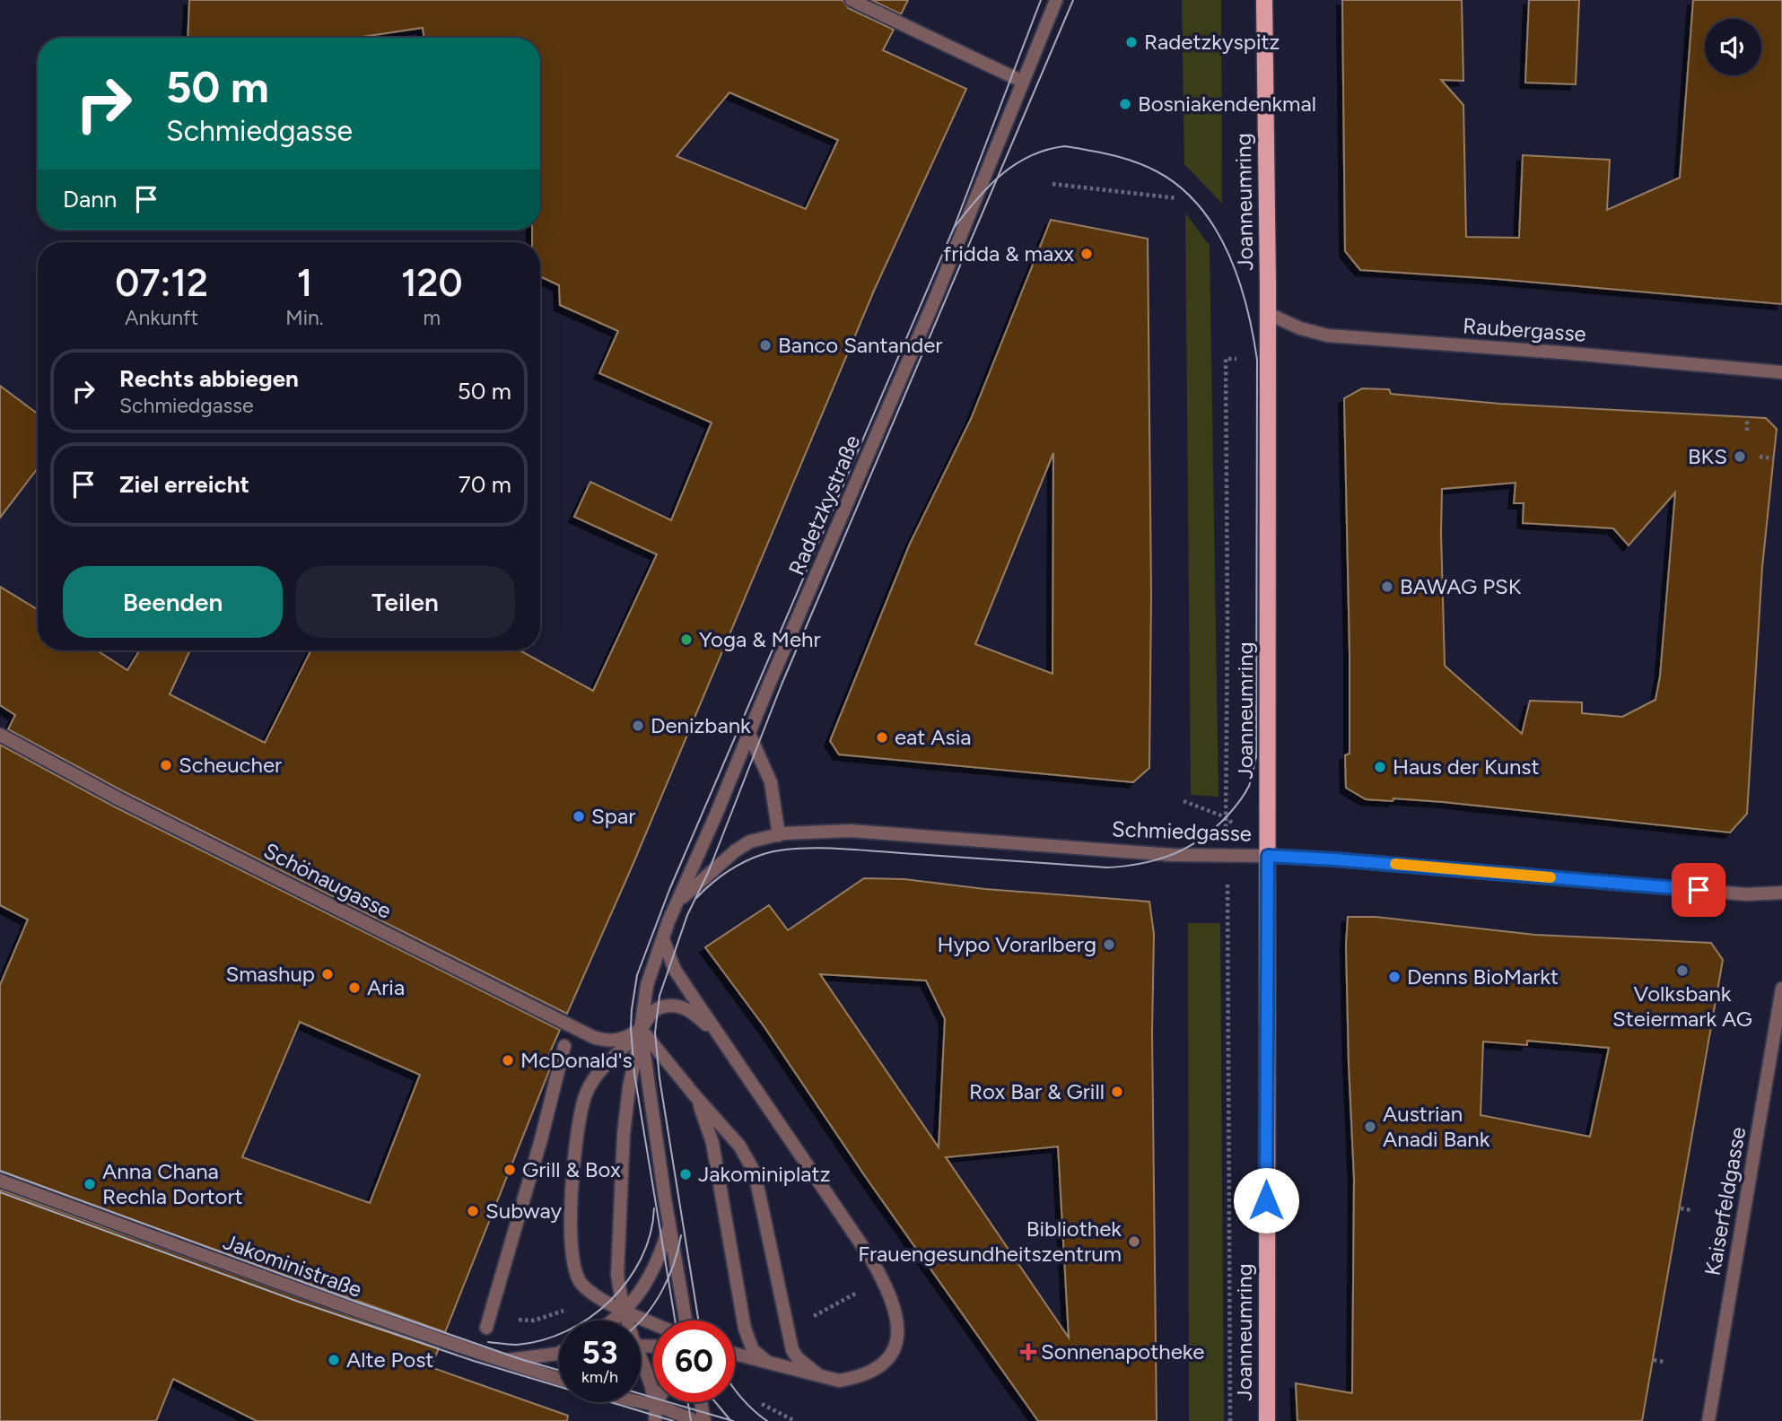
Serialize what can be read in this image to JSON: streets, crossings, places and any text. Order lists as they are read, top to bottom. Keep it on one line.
{"streets":{"main road":["Joanneumring"],"street":["Raubergasse","Radetzkystraße","Schmiedgasse","Schönaugasse","Kaiserfeldgasse","Jakoministraße"]},"crossings":[["Joanneumring","Raubergasse"],["Joanneumring","Schmiedgasse"],["Radetzkystraße","Schmiedgasse"]],"places":{"other":["Radetzkyspitz","Bosniakendenkmal","fridda & maxx","Banco Santander","BKS","BAWAG PSK","Yoga & Mehr","Denizbank","eat Asia","Scheucher","Haus der Kunst","Spar","Hypo Vorarlberg","Volksbank Steiermark AG","Smashup","Denns BioMarkt","Aria","McDonald's","Rox Bar & Grill","Austrian Anadi Bank","Grill & Box","Jakominiplatz","Anna Chana Rechla Dortort","Subway","Bibliothek Frauengesundheitszentrum","Alte Post"],"health":["Sonnenapotheke"]},"page":{"turn":["50 m","Schmiedgasse"],"then":"Dann","eta":["07:12","Ankunft","1","Min.","120","m"],"list":[{"name":"Rechts abbiegen","note":"Schmiedgasse","value":"50 m"},{"name":"Ziel erreicht","value":"70 m"}],"buttons":["Beenden","Teilen"],"speed":"53 km/h","limit":"60"}}
